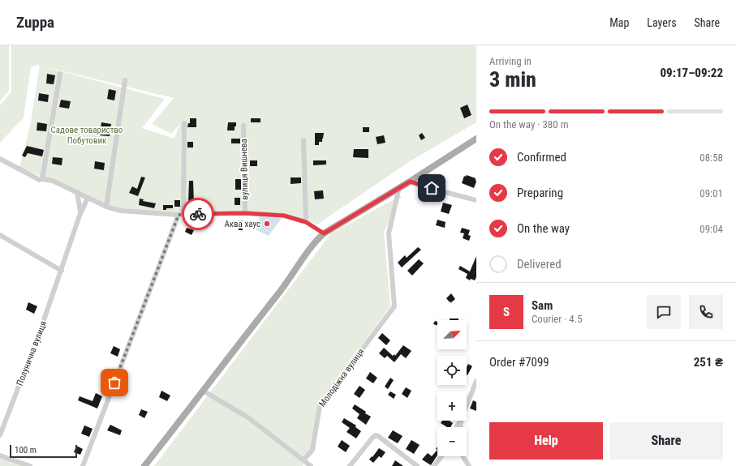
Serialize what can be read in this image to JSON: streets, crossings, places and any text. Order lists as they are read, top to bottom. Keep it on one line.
{"streets":{"street":["вулиця Вишнева","Полунична вулиця","Молодіжна вулиця"]},"parks":["Садове товариство Побутовик"],"places":["Аква хаус"],"scale_bar":"100 m","north":"top right","page":{"header":"Zuppa","nav":["Map","Layers","Share"],"heading":["3 min","Arriving in","09:17–09:22"],"panel":["Sam","Courier · 4.5","Order #7099","251 ₴"],"bar":"On the way · 380 m","list":[["Confirmed","08:58"],["Preparing","09:01"],["On the way","09:04"],"Delivered"],"round":"S","map_buttons":["+","−"],"buttons":["Help","Share"],"scale":"100 m"}}
